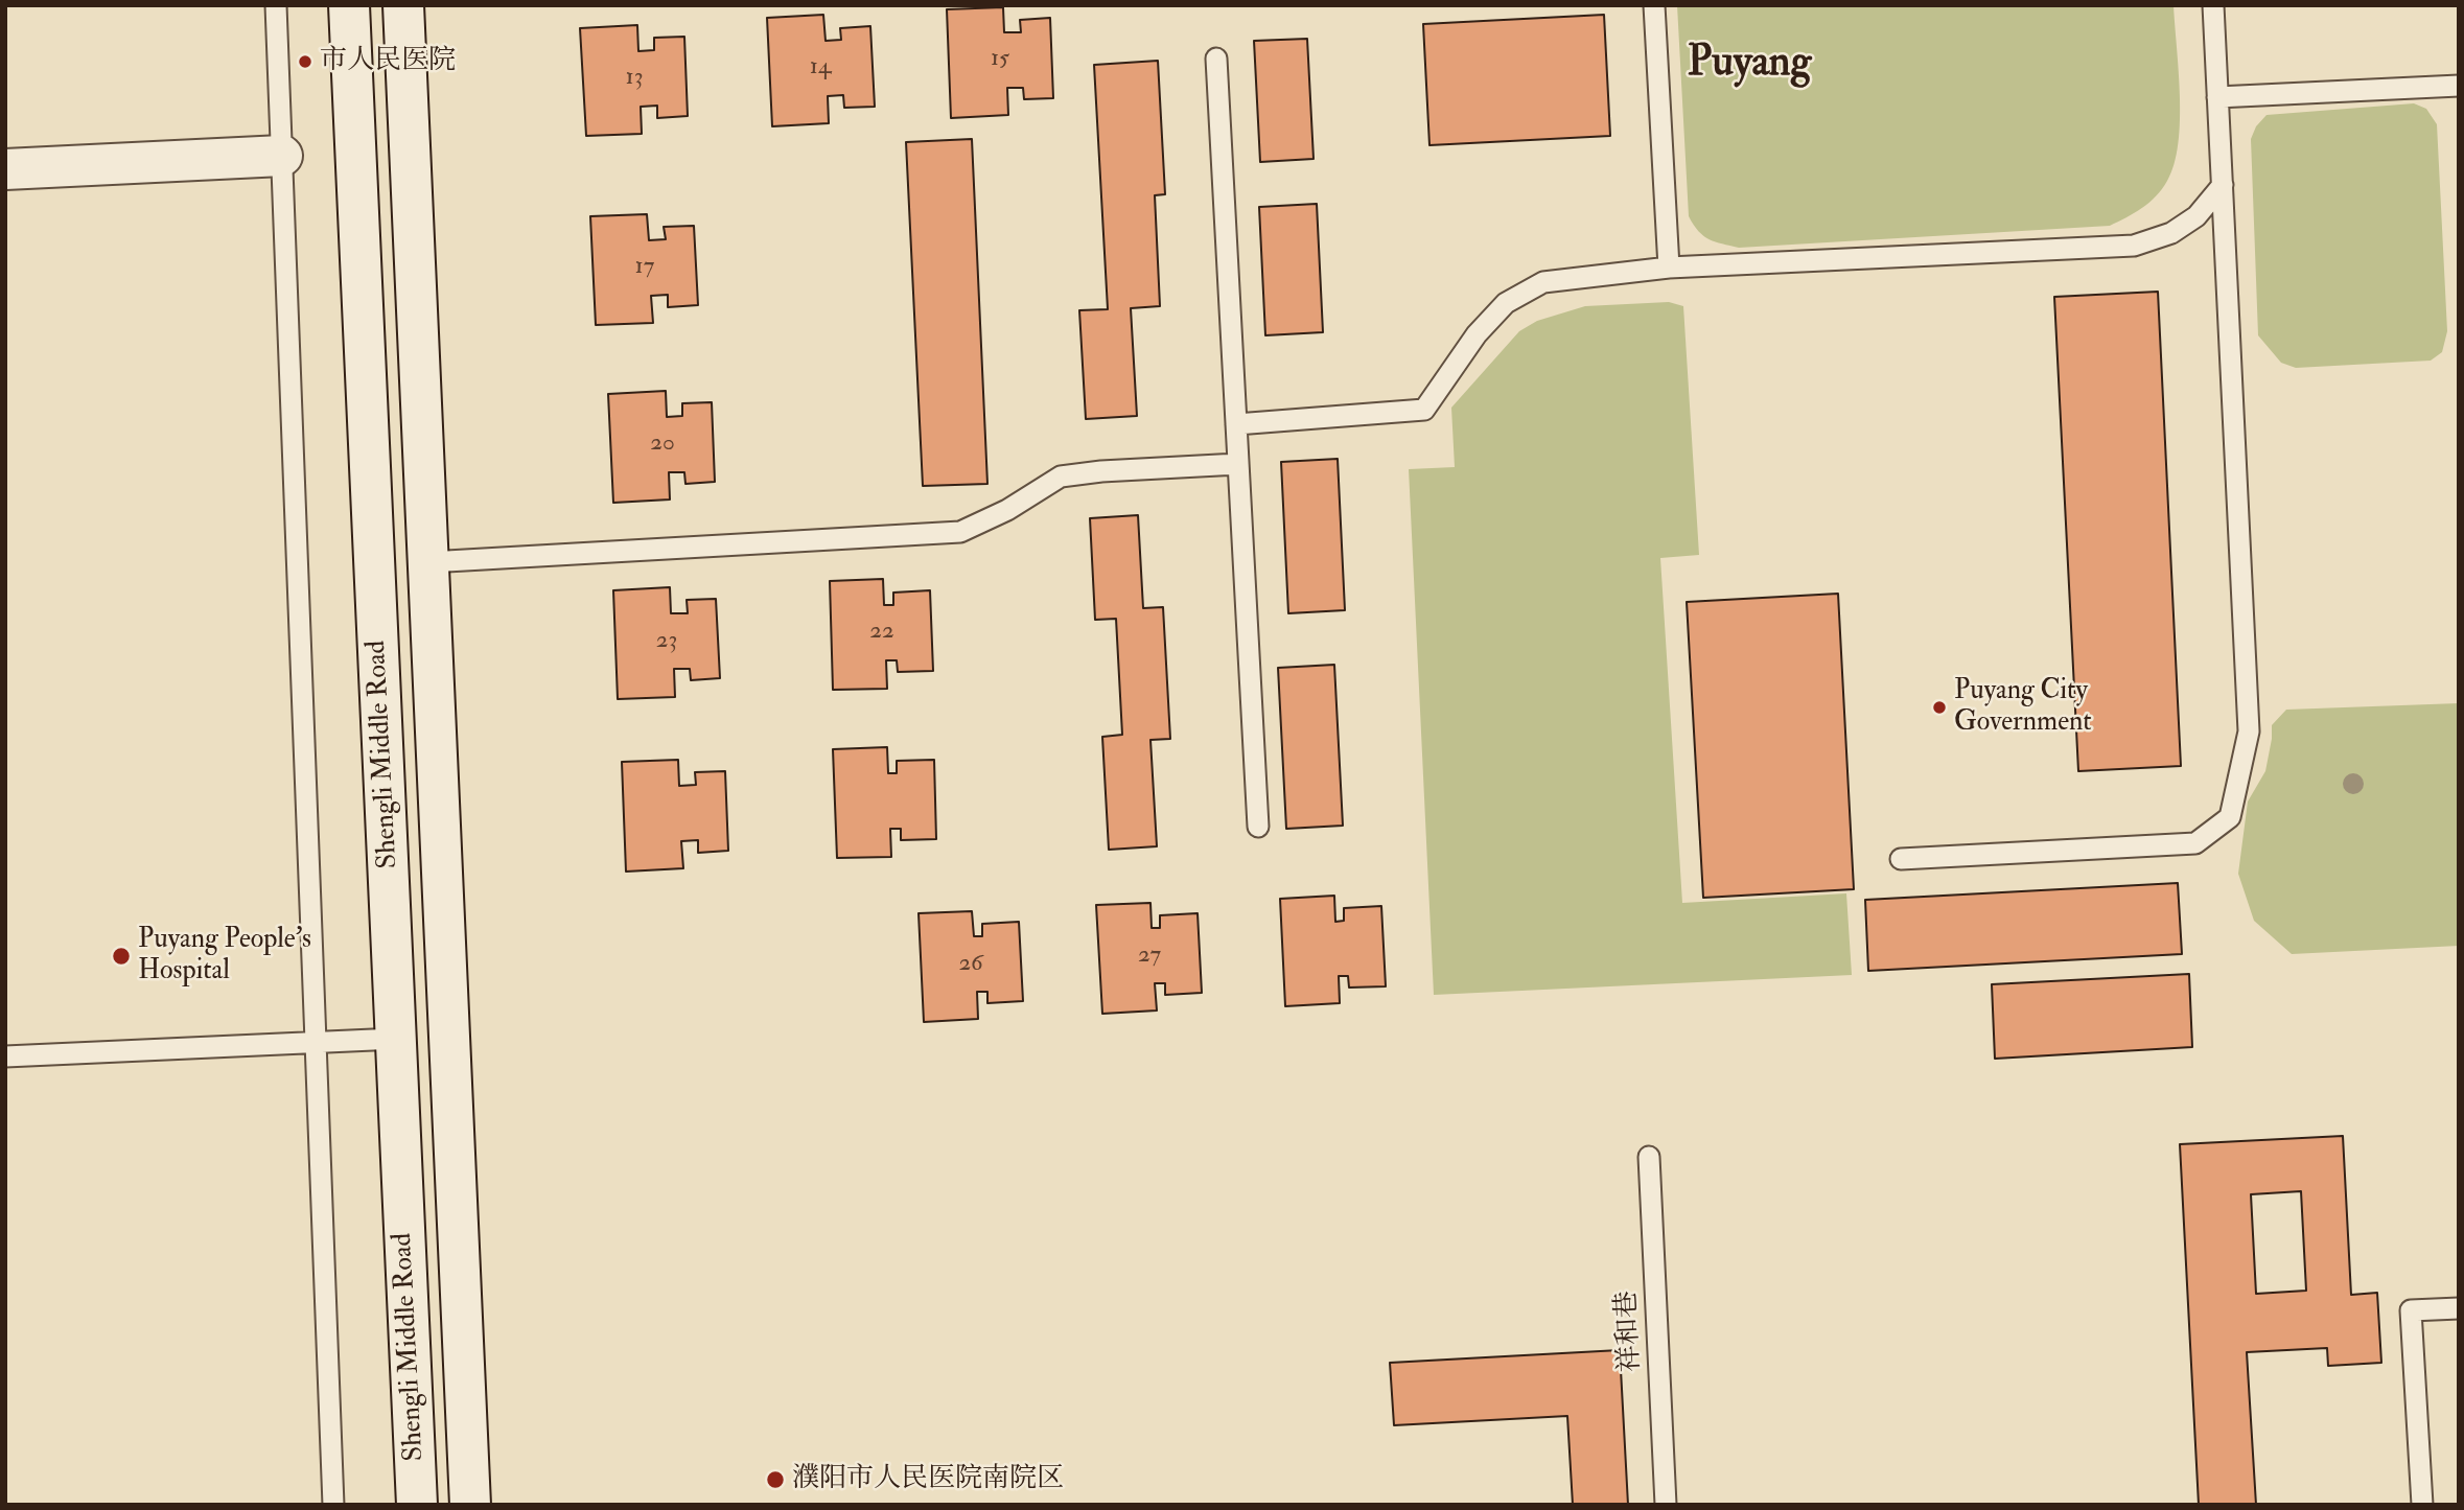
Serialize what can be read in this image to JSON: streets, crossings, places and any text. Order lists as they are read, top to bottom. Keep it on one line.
{"streets":{"main road":["Shengli Middle Road"],"lane":["祥和巷"]},"districts":["Puyang"],"places":["市人民医院","Puyang City Government","Puyang People's Hospital","濮阳市人民医院南院区"],"house_numbers":["15","14","13","17","20","22","23","27","26"]}
